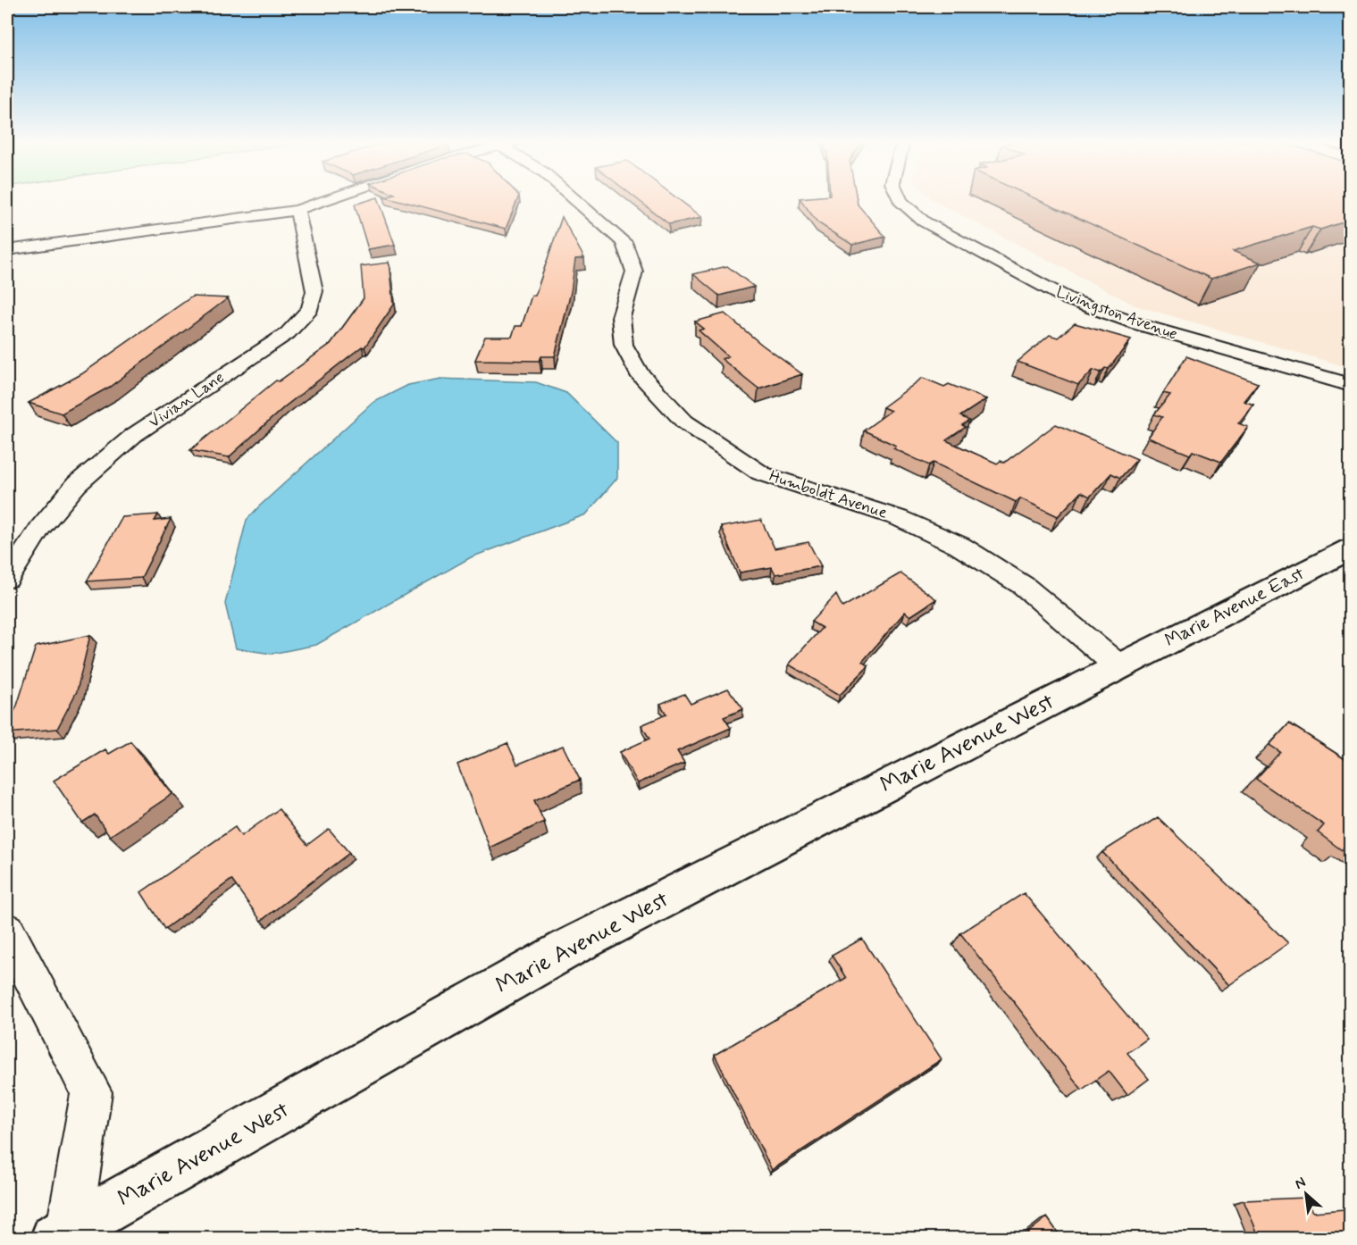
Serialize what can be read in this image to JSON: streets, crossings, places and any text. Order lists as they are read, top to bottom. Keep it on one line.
{"streets":{"street":["Livingston Avenue","Vivian Lane","Humboldt Avenue","Marie Avenue East","Marie Avenue West"]},"crossings":[["Humboldt Avenue","Marie Avenue East"],["Humboldt Avenue","Marie Avenue West"],["Marie Avenue East","Marie Avenue West"]],"north":"top left"}
